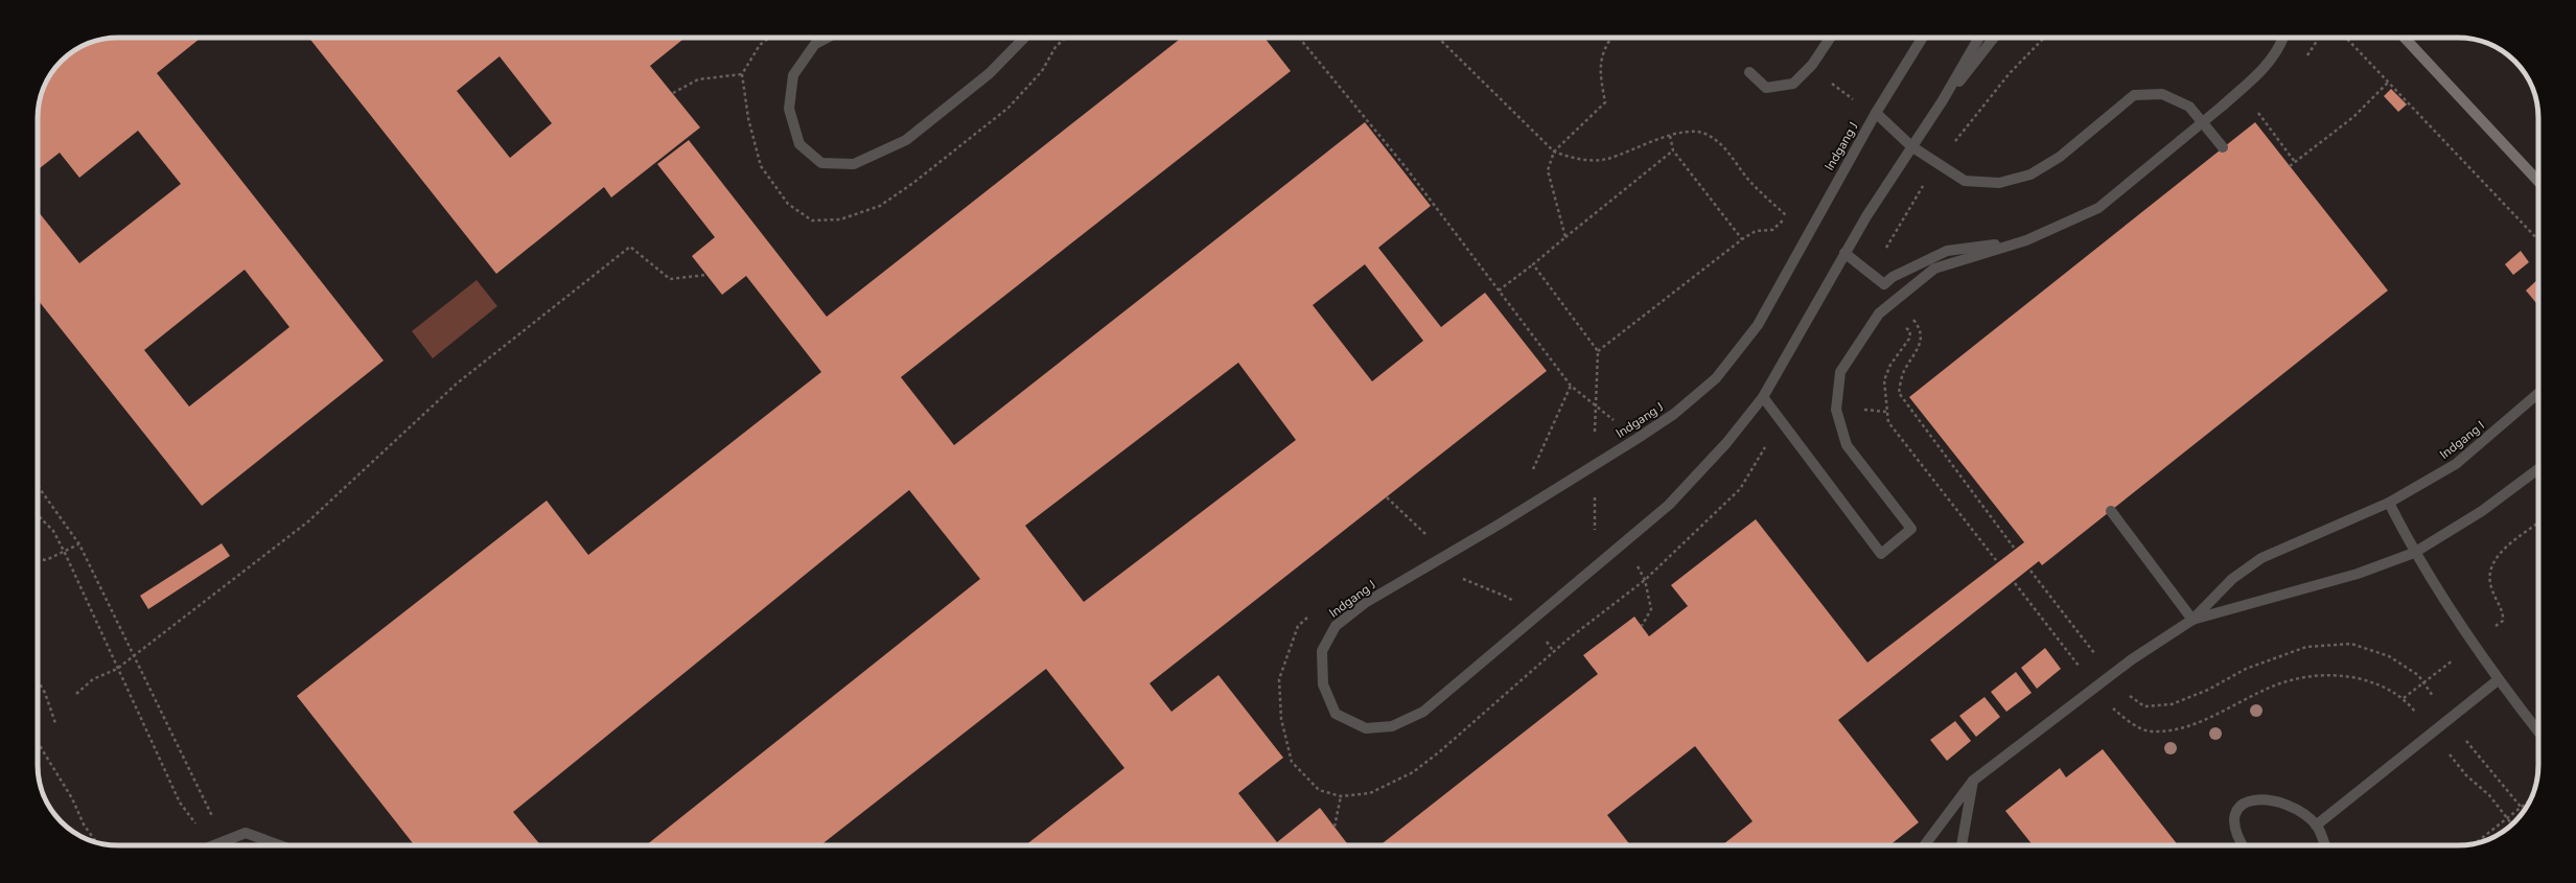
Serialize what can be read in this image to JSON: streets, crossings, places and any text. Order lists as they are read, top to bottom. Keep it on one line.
{"streets":{"lane":["Indgang J","Indgang I"]}}
